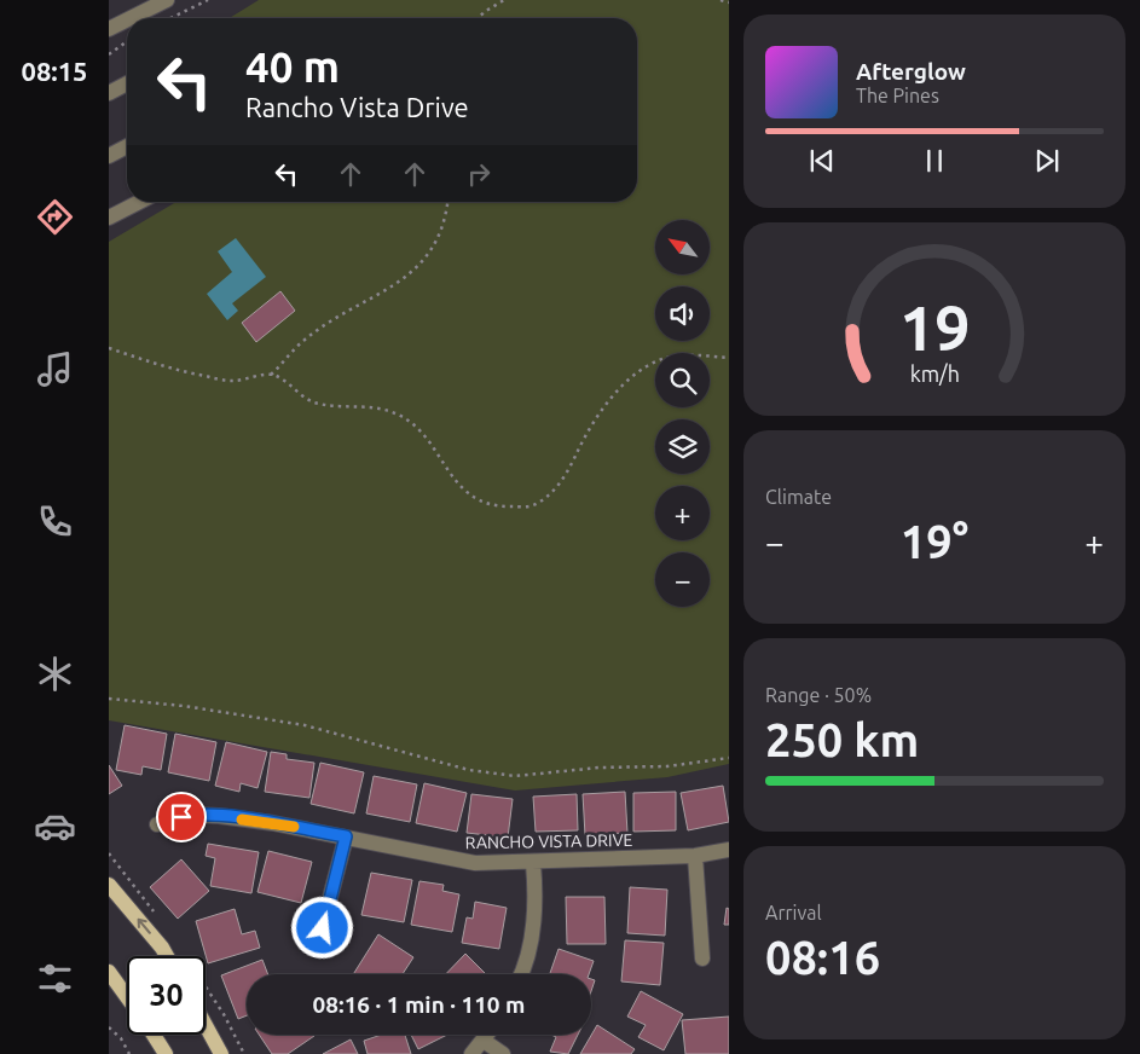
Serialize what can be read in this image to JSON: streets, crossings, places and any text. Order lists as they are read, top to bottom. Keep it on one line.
{"streets":{"street":["RANCHO VISTA DRIVE"]},"north":"top left","page":{"tabs":"08:15","turn":["40 m","Rancho Vista Drive"],"song":["Afterglow","The Pines"],"map_buttons":["+","−"],"tile":["Climate",["Range · 50%","250 km"],["Arrival","08:16"]],"heat":["−","19°","+"],"limit":"30","trip":"08:16 · 1 min · 110 m","gauge":["19","km/h"]}}
